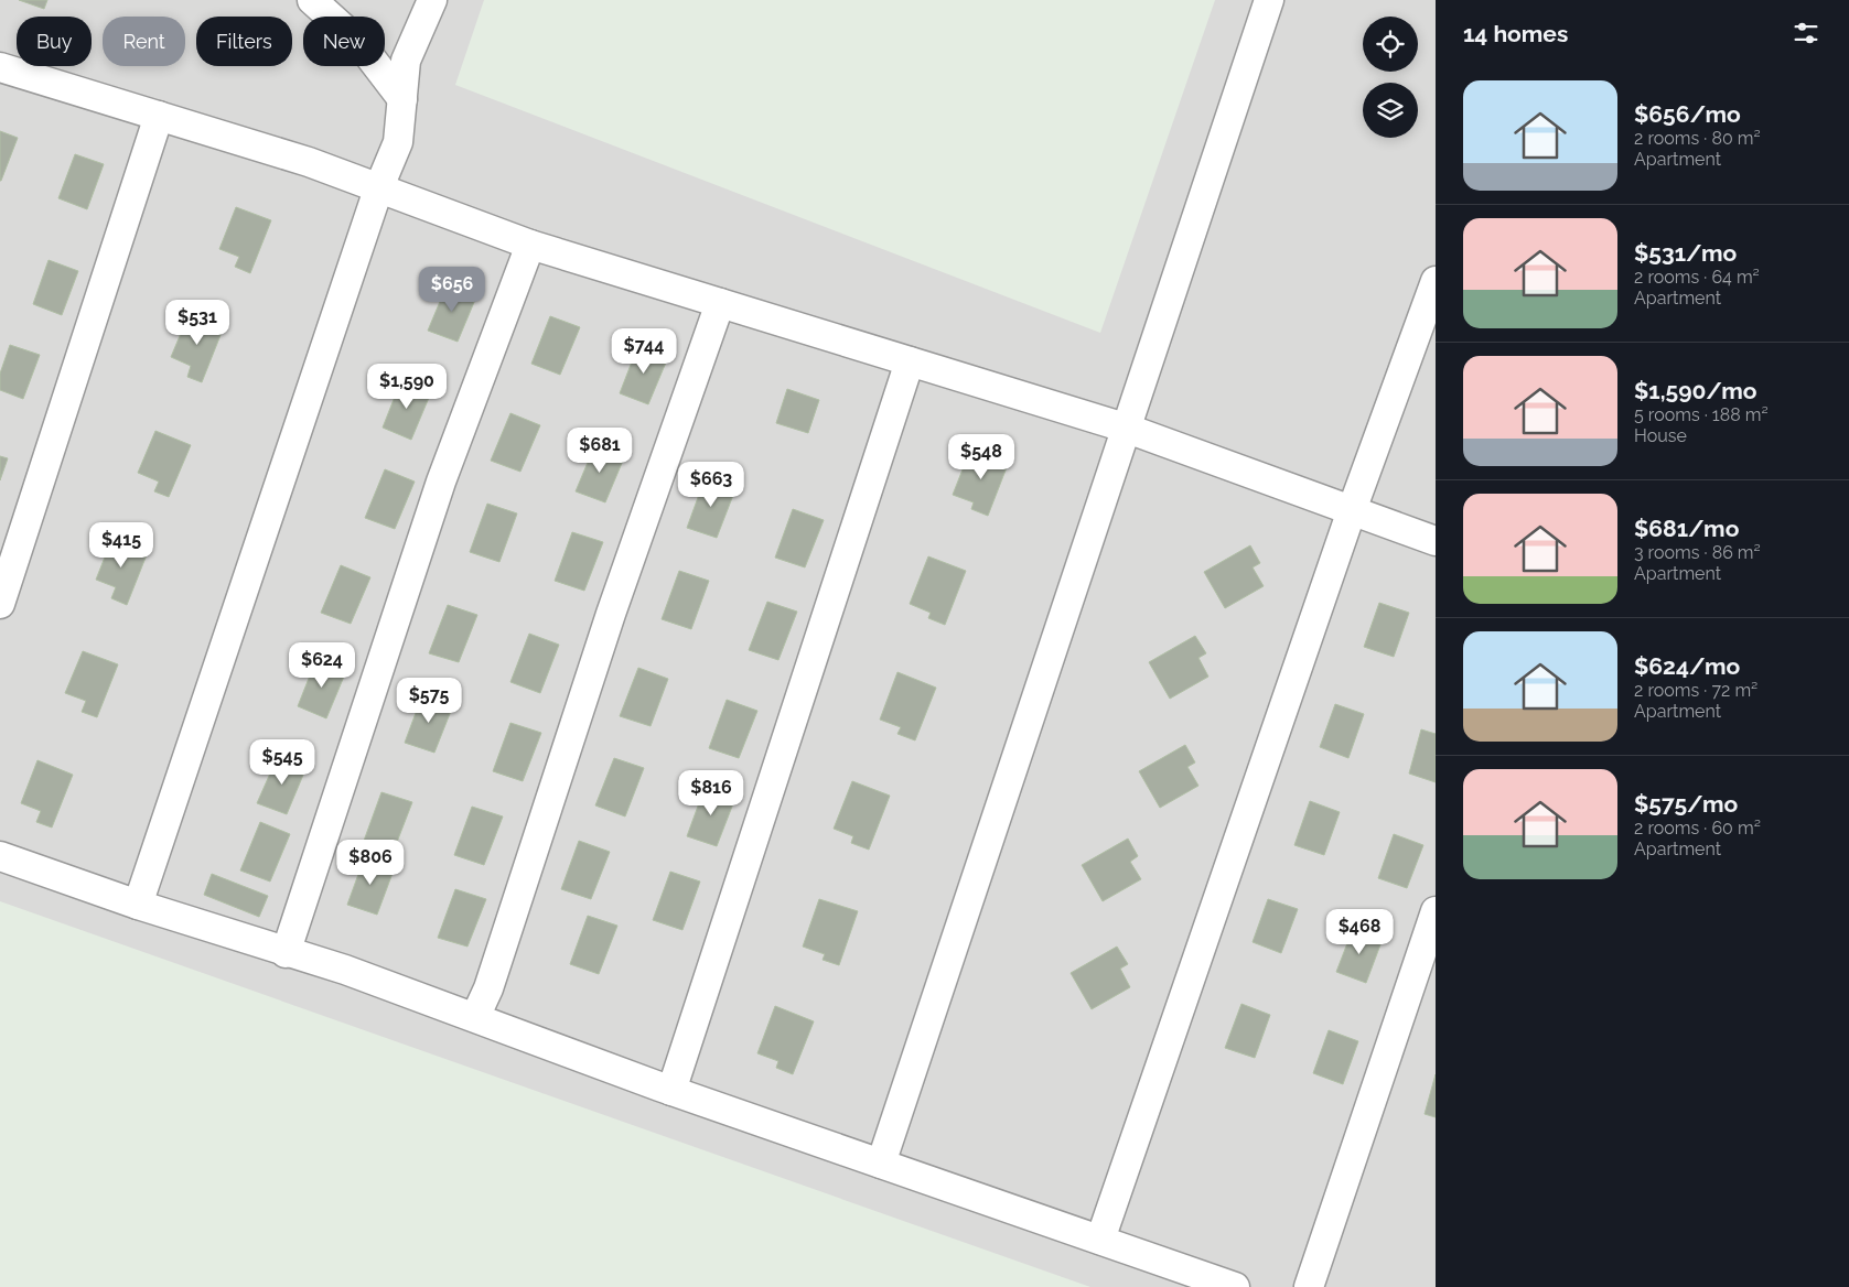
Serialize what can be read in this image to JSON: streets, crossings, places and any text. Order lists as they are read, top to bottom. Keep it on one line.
{"page":{"heading":"14 homes","chip":["Buy","Rent","Filters","New"],"list":[{"name":"$656/mo","note":"2 rooms · 80 m² · Apartment"},{"name":"$531/mo","note":"2 rooms · 64 m² · Apartment"},{"name":"$1,590/mo","note":"5 rooms · 188 m² · House"},{"name":"$681/mo","note":"3 rooms · 86 m² · Apartment"},{"name":"$624/mo","note":"2 rooms · 72 m² · Apartment"},{"name":"$575/mo","note":"2 rooms · 60 m² · Apartment"}],"price":["$656","$531","$744","$1,590","$681","$548","$663","$415","$624","$575","$545","$816","$806","$468"]}}
